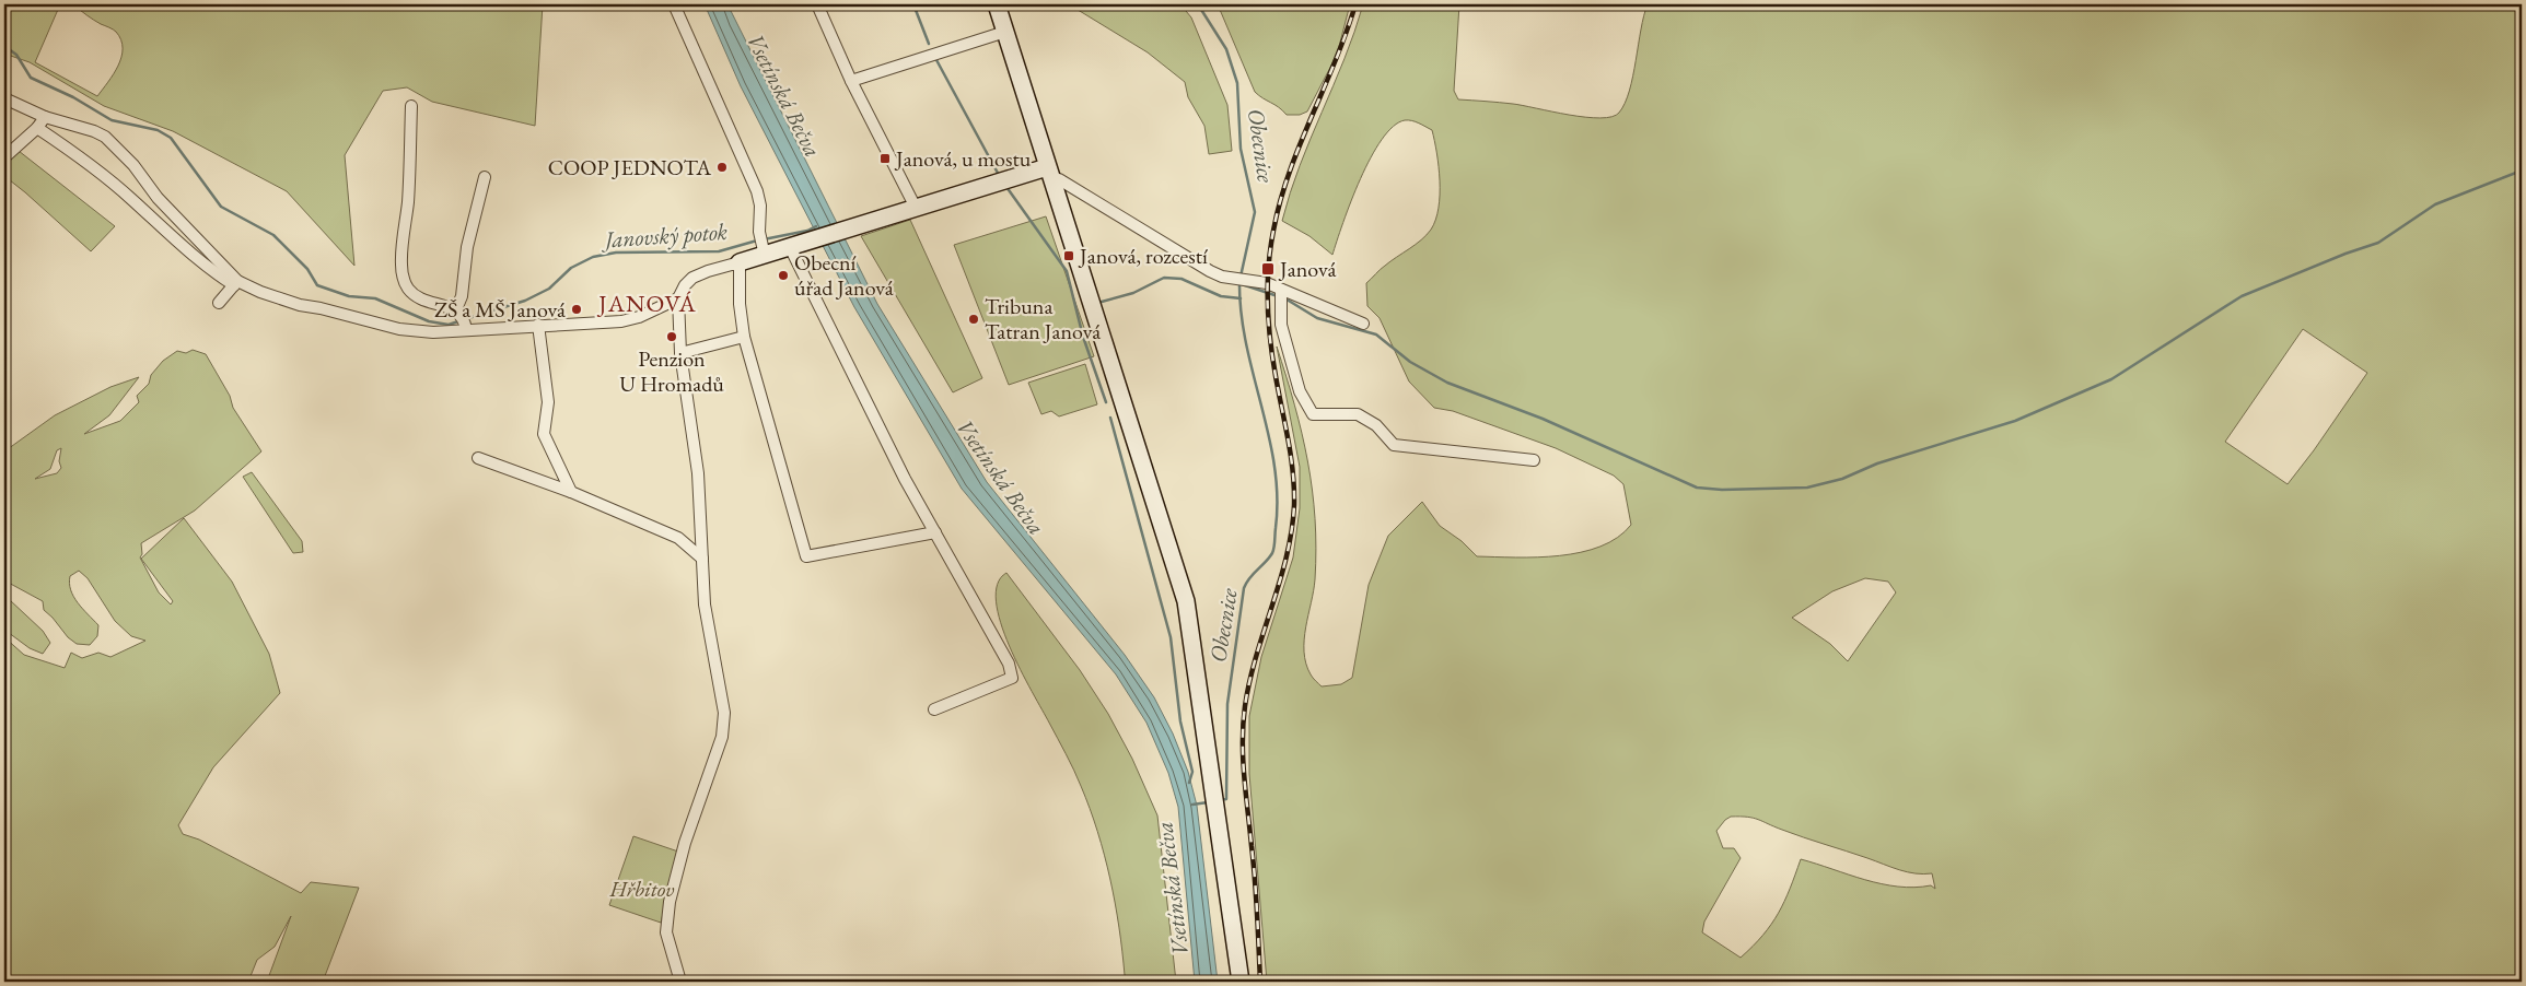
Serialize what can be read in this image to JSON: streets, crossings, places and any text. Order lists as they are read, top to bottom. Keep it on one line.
{"districts":["JANOVÁ"],"water":["Vsetínská Bečva","Obecnice","Janovský potok"],"parks":["Hřbitov"],"places":{"transit":["Janová, u mostu","Janová, rozcestí","Janová"],"other":["COOP JEDNOTA","Obecní úřad Janová","ZŠ a MŠ Janová","Tribuna Tatran Janová","Penzion U Hromadů"]}}
